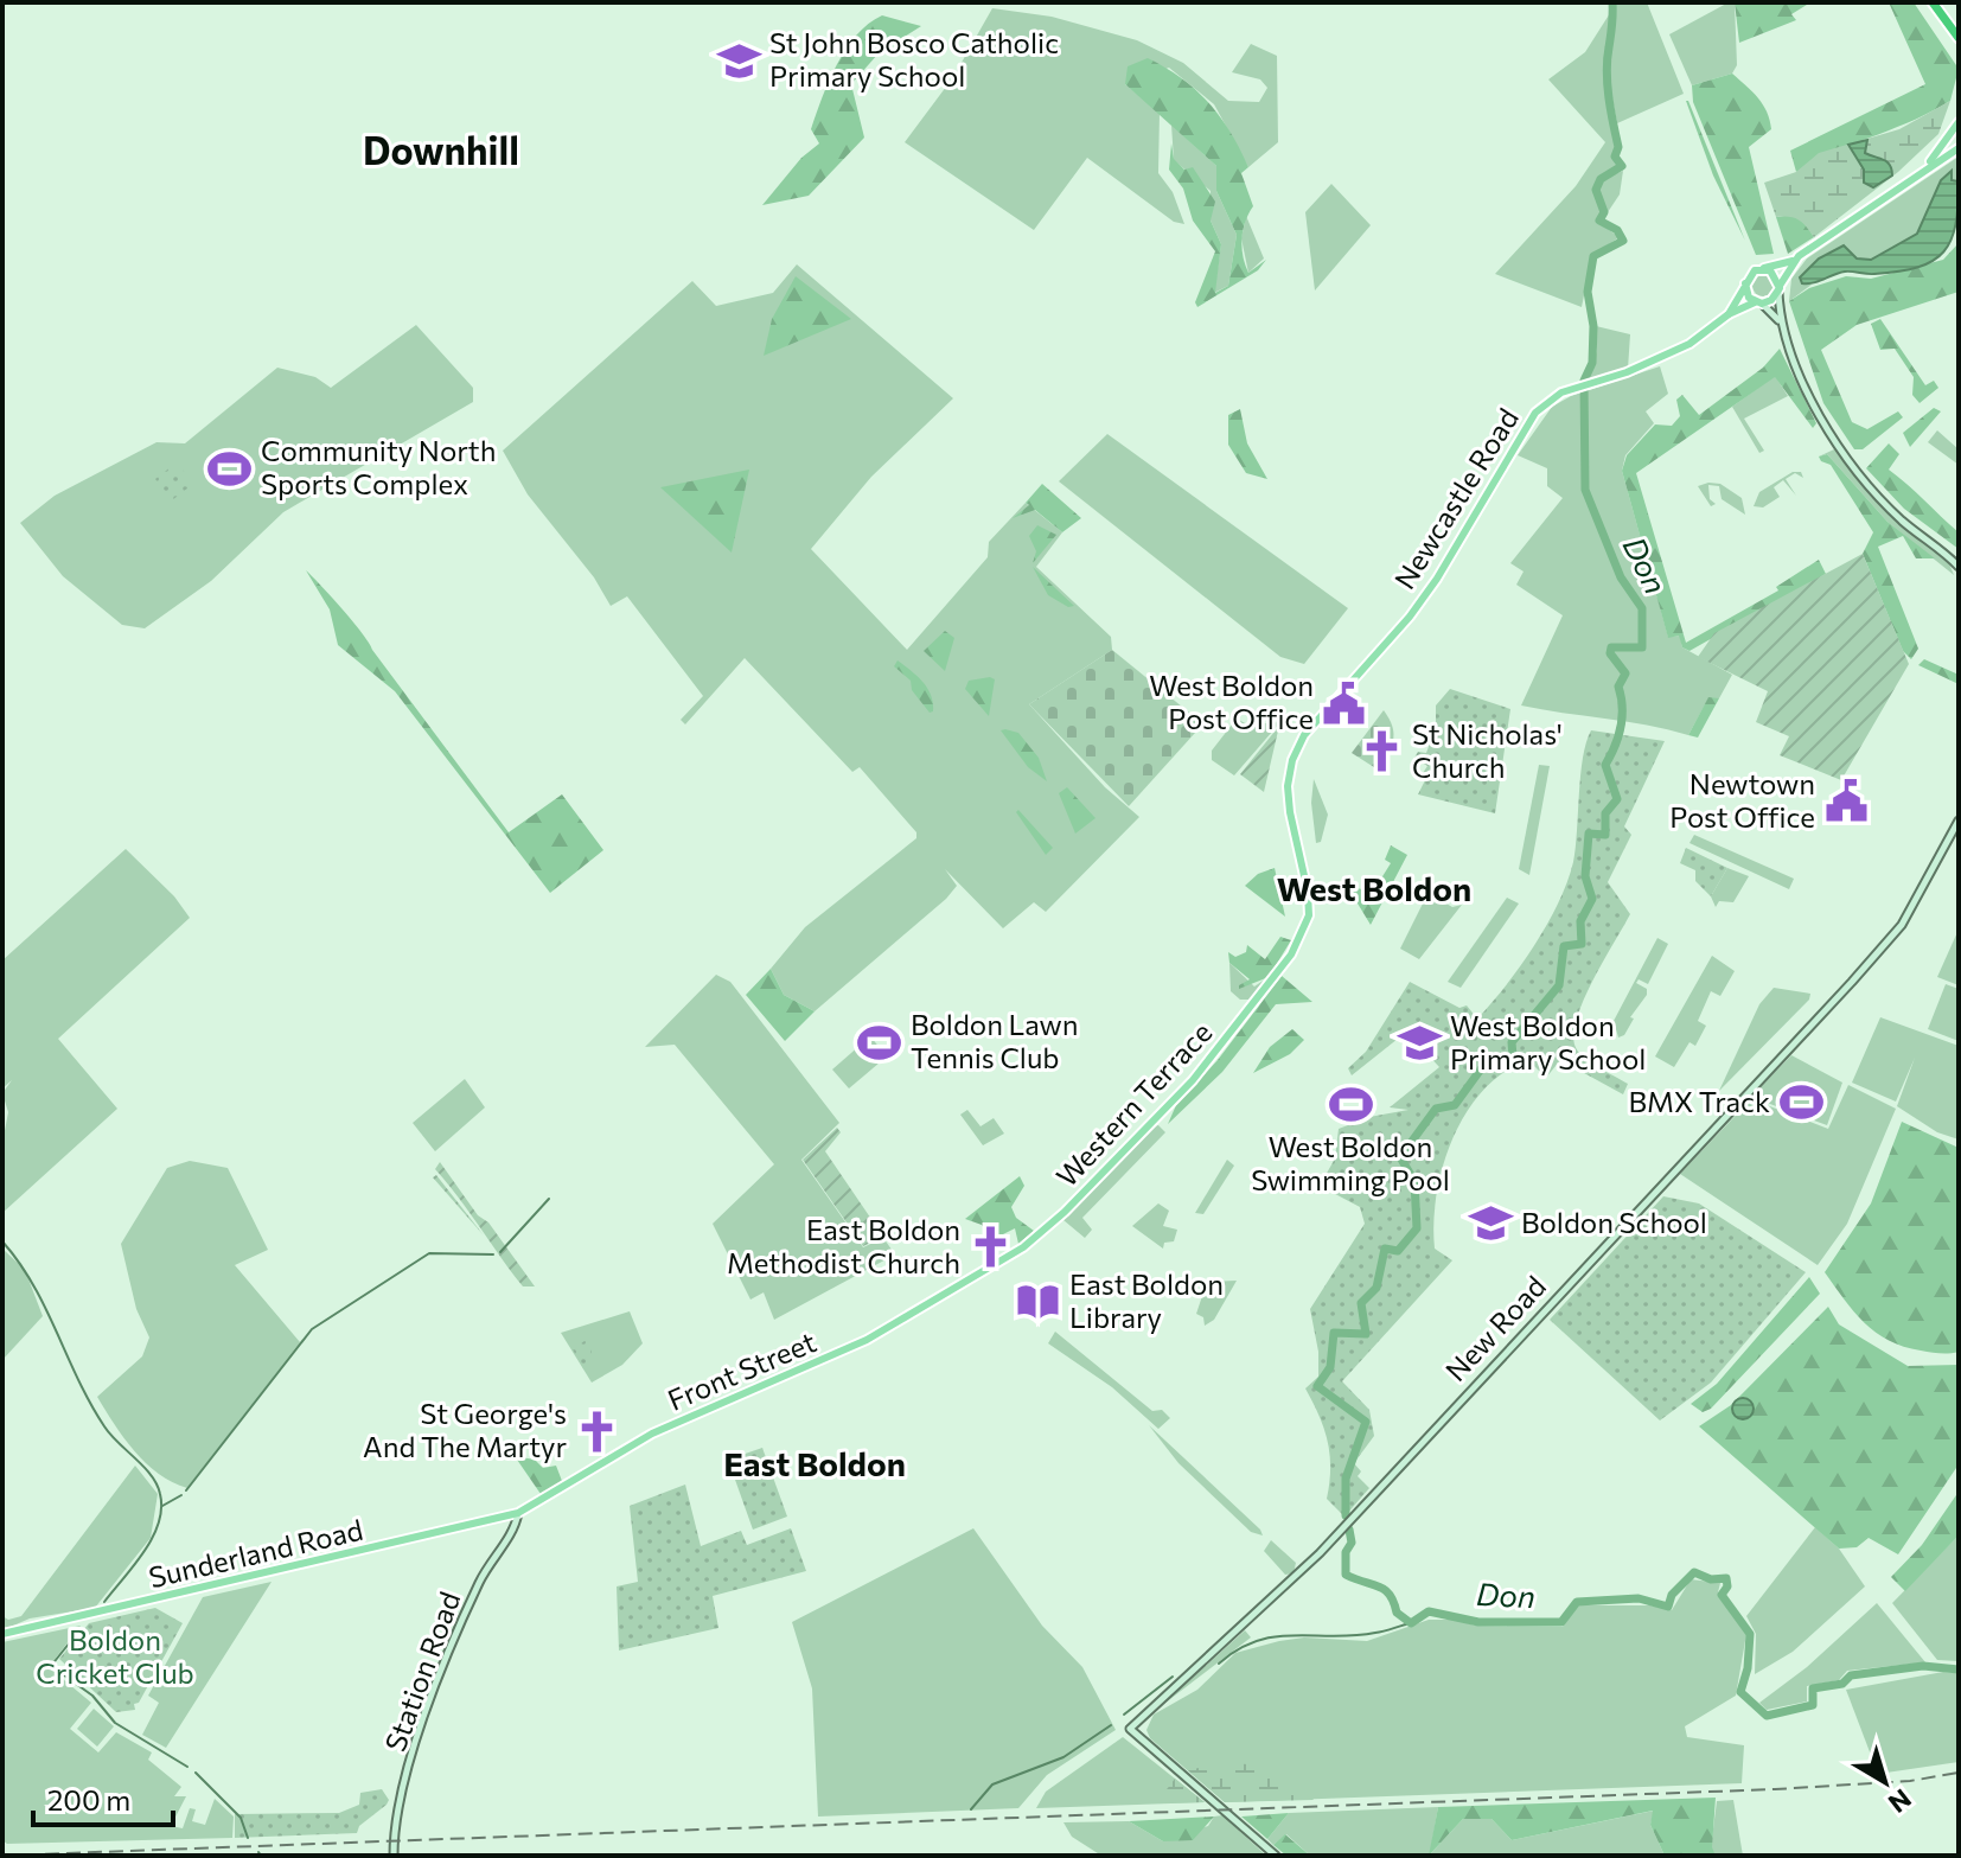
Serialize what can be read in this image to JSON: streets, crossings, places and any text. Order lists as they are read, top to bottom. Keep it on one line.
{"streets":{"main road":["Newcastle Road","Western Terrace","New Road","Front Street","Sunderland Road","Station Road"]},"crossings":[["Newcastle Road","Western Terrace"],["Western Terrace","Front Street"],["Front Street","Sunderland Road"],["Front Street","Station Road"],["Sunderland Road","Station Road"]],"districts":["Downhill","West Boldon","East Boldon"],"water":["Don"],"parks":["Boldon Cricket Club"],"places":{"school or university":["St John Bosco Catholic Primary School","West Boldon Primary School","Boldon School"],"sports":["Community North Sports Complex","Boldon Lawn Tennis Club","BMX Track","West Boldon Swimming Pool"],"public building":["West Boldon Post Office","Newtown Post Office"],"church":["St Nicholas' Church","East Boldon Methodist Church","St George's And The Martyr"],"library":["East Boldon Library"]},"scale_bar":"200 m","north":"bottom right"}
